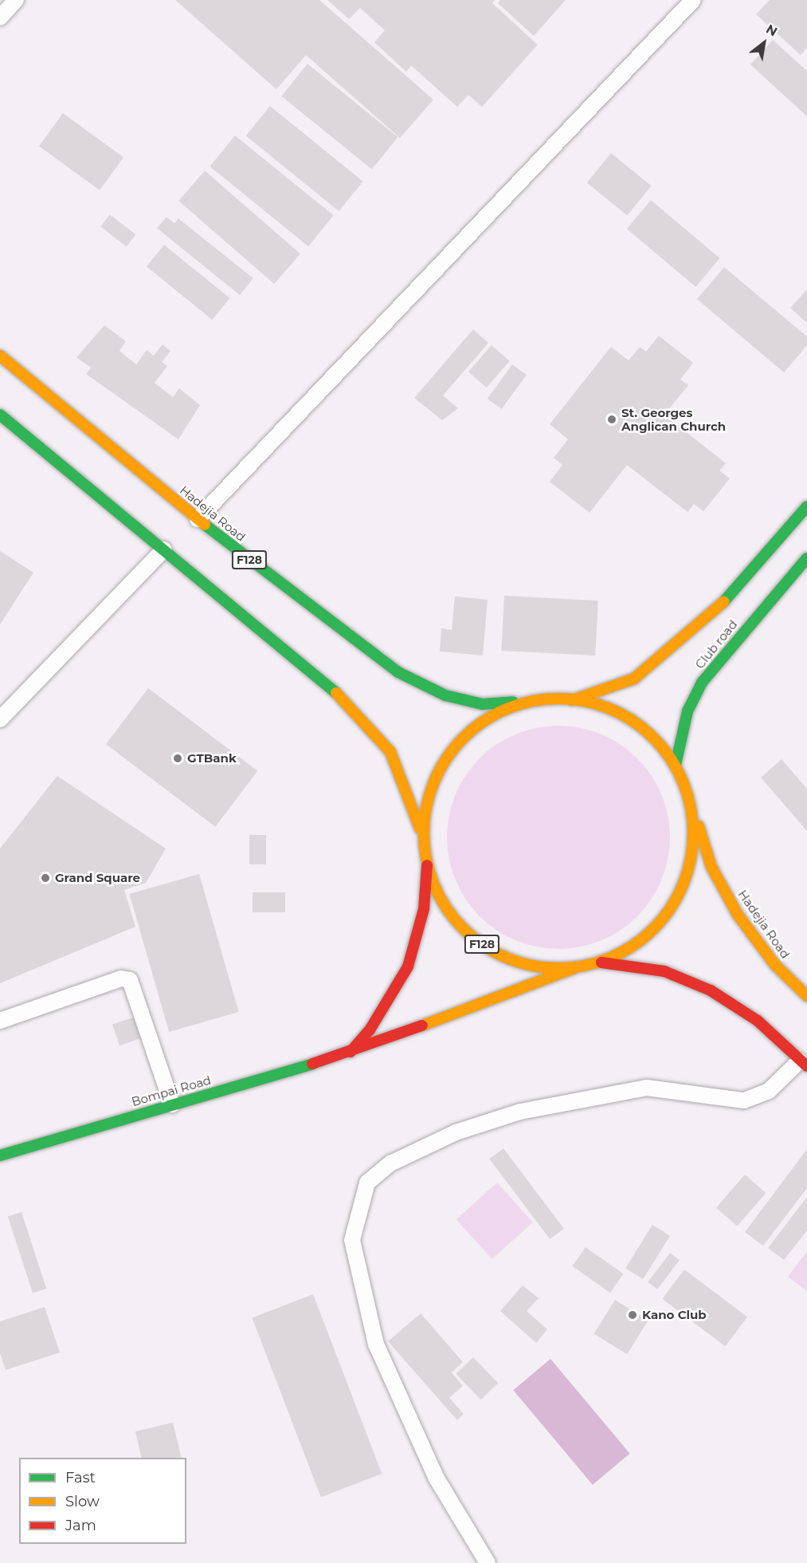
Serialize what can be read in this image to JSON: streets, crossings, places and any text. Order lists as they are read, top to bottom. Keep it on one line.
{"streets":{"main road":["Hadejia Road","F128","Club road","Bompai Road"]},"crossings":[["Hadejia Road","F128"],["F128","Club road"],["F128","Bompai Road"]],"places":["St. Georges Anglican Church","GTBank","Grand Square","Kano Club"],"legend":["Fast","Slow","Jam"],"north":"top right"}
